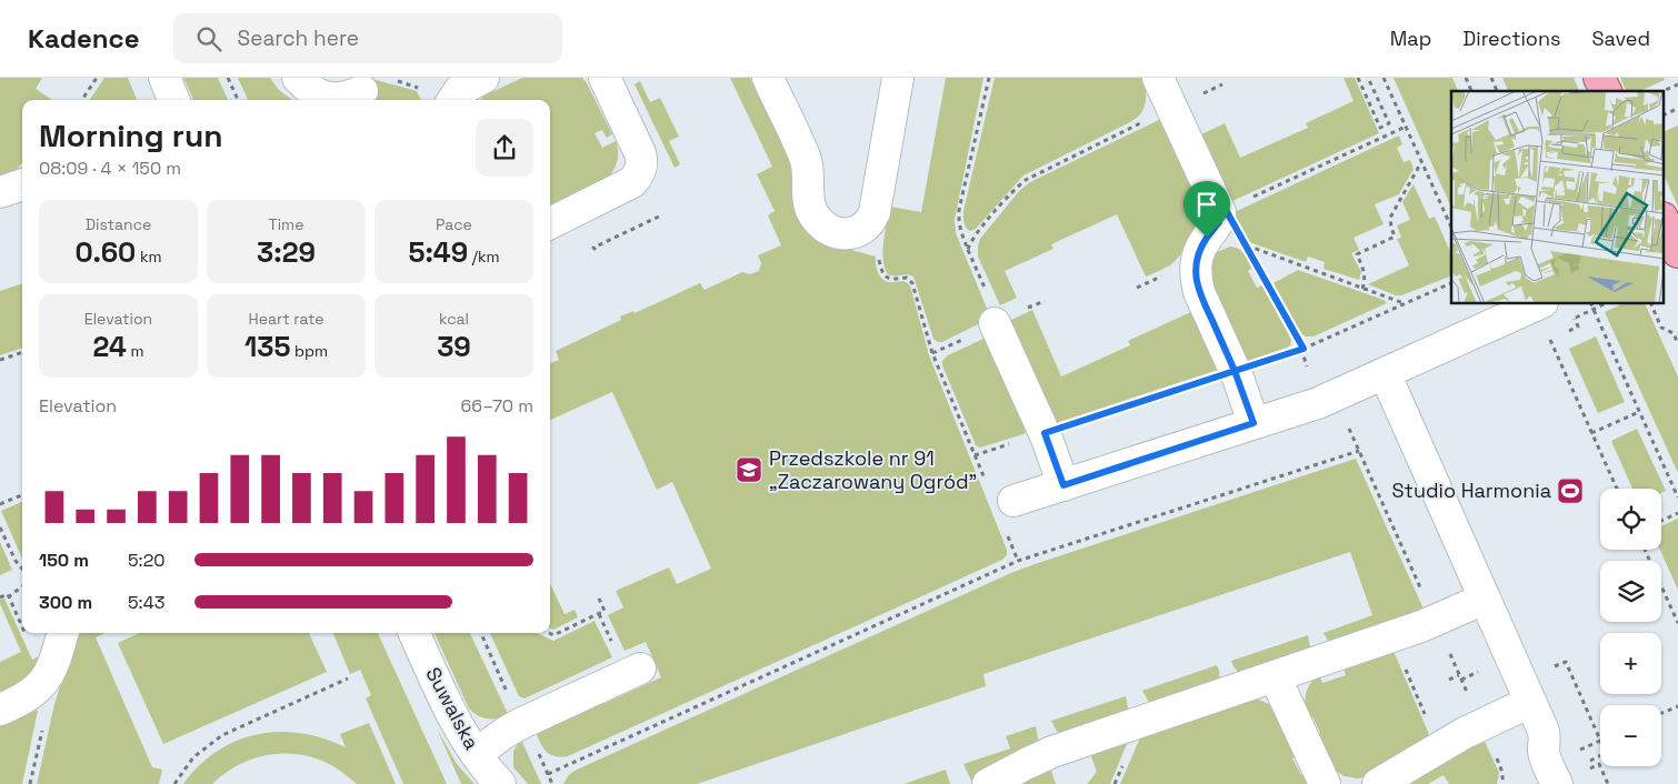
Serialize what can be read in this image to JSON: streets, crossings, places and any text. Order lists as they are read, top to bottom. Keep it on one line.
{"streets":{"street":["Suwalska"]},"places":{"school or university":["Przedszkole nr 91 „Zaczarowany Ogród”"],"sports":["Studio Harmonia"]},"page":{"header":"Kadence","search":"Search here","nav":["Map","Directions","Saved"],"heading":["Morning run","08:09 · 4 × 150 m"],"stats":[["Distance","0.60 km"],["Time","3:29"],["Pace","5:49 /km"],["Elevation","24 m"],["Heart rate","135 bpm"],["kcal","39"]],"chart":["Elevation","66–70 m"],"map_buttons":["+","−"],"list":[{"name":"150 m","note":"5:20"},{"name":"300 m","note":"5:43"}]}}
